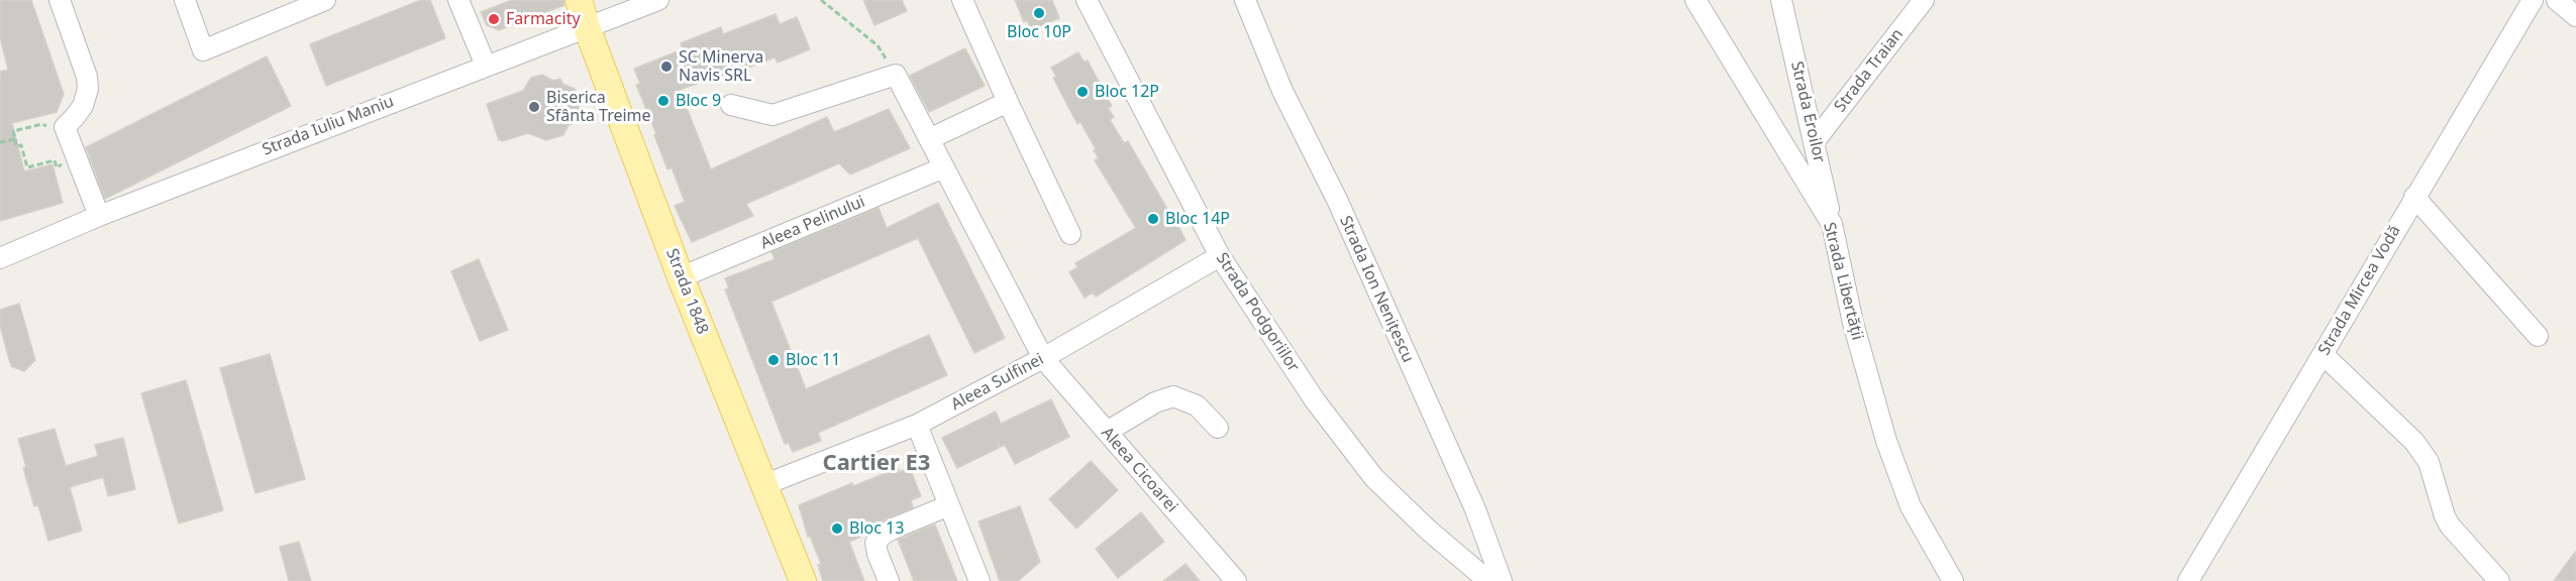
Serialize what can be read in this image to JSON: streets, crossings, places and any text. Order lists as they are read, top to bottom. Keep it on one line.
{"streets":{"main road":["Strada 1848"],"street":["Strada Traian","Strada Eroilor","Strada Iuliu Maniu","Aleea Pelinului","Strada Libertății","Strada Ion Nenițescu","Strada Mircea Vodă","Strada Podgoriilor","Aleea Sulfinei","Aleea Cicoarei"]},"crossings":[["Strada Traian","Strada Eroilor"],["Strada Eroilor","Strada Libertății"],["Strada Iuliu Maniu","Strada 1848"],["Aleea Pelinului","Strada 1848"],["Strada 1848","Aleea Sulfinei"],["Strada Podgoriilor","Aleea Sulfinei"],["Aleea Sulfinei","Aleea Cicoarei"]],"districts":["Cartier E3"],"places":["Bloc 10P","Farmacity","SC Minerva Navis SRL","Bloc 12P","Bloc 9","Biserica Sfânta Treime","Bloc 14P","Bloc 11","Bloc 13"]}
